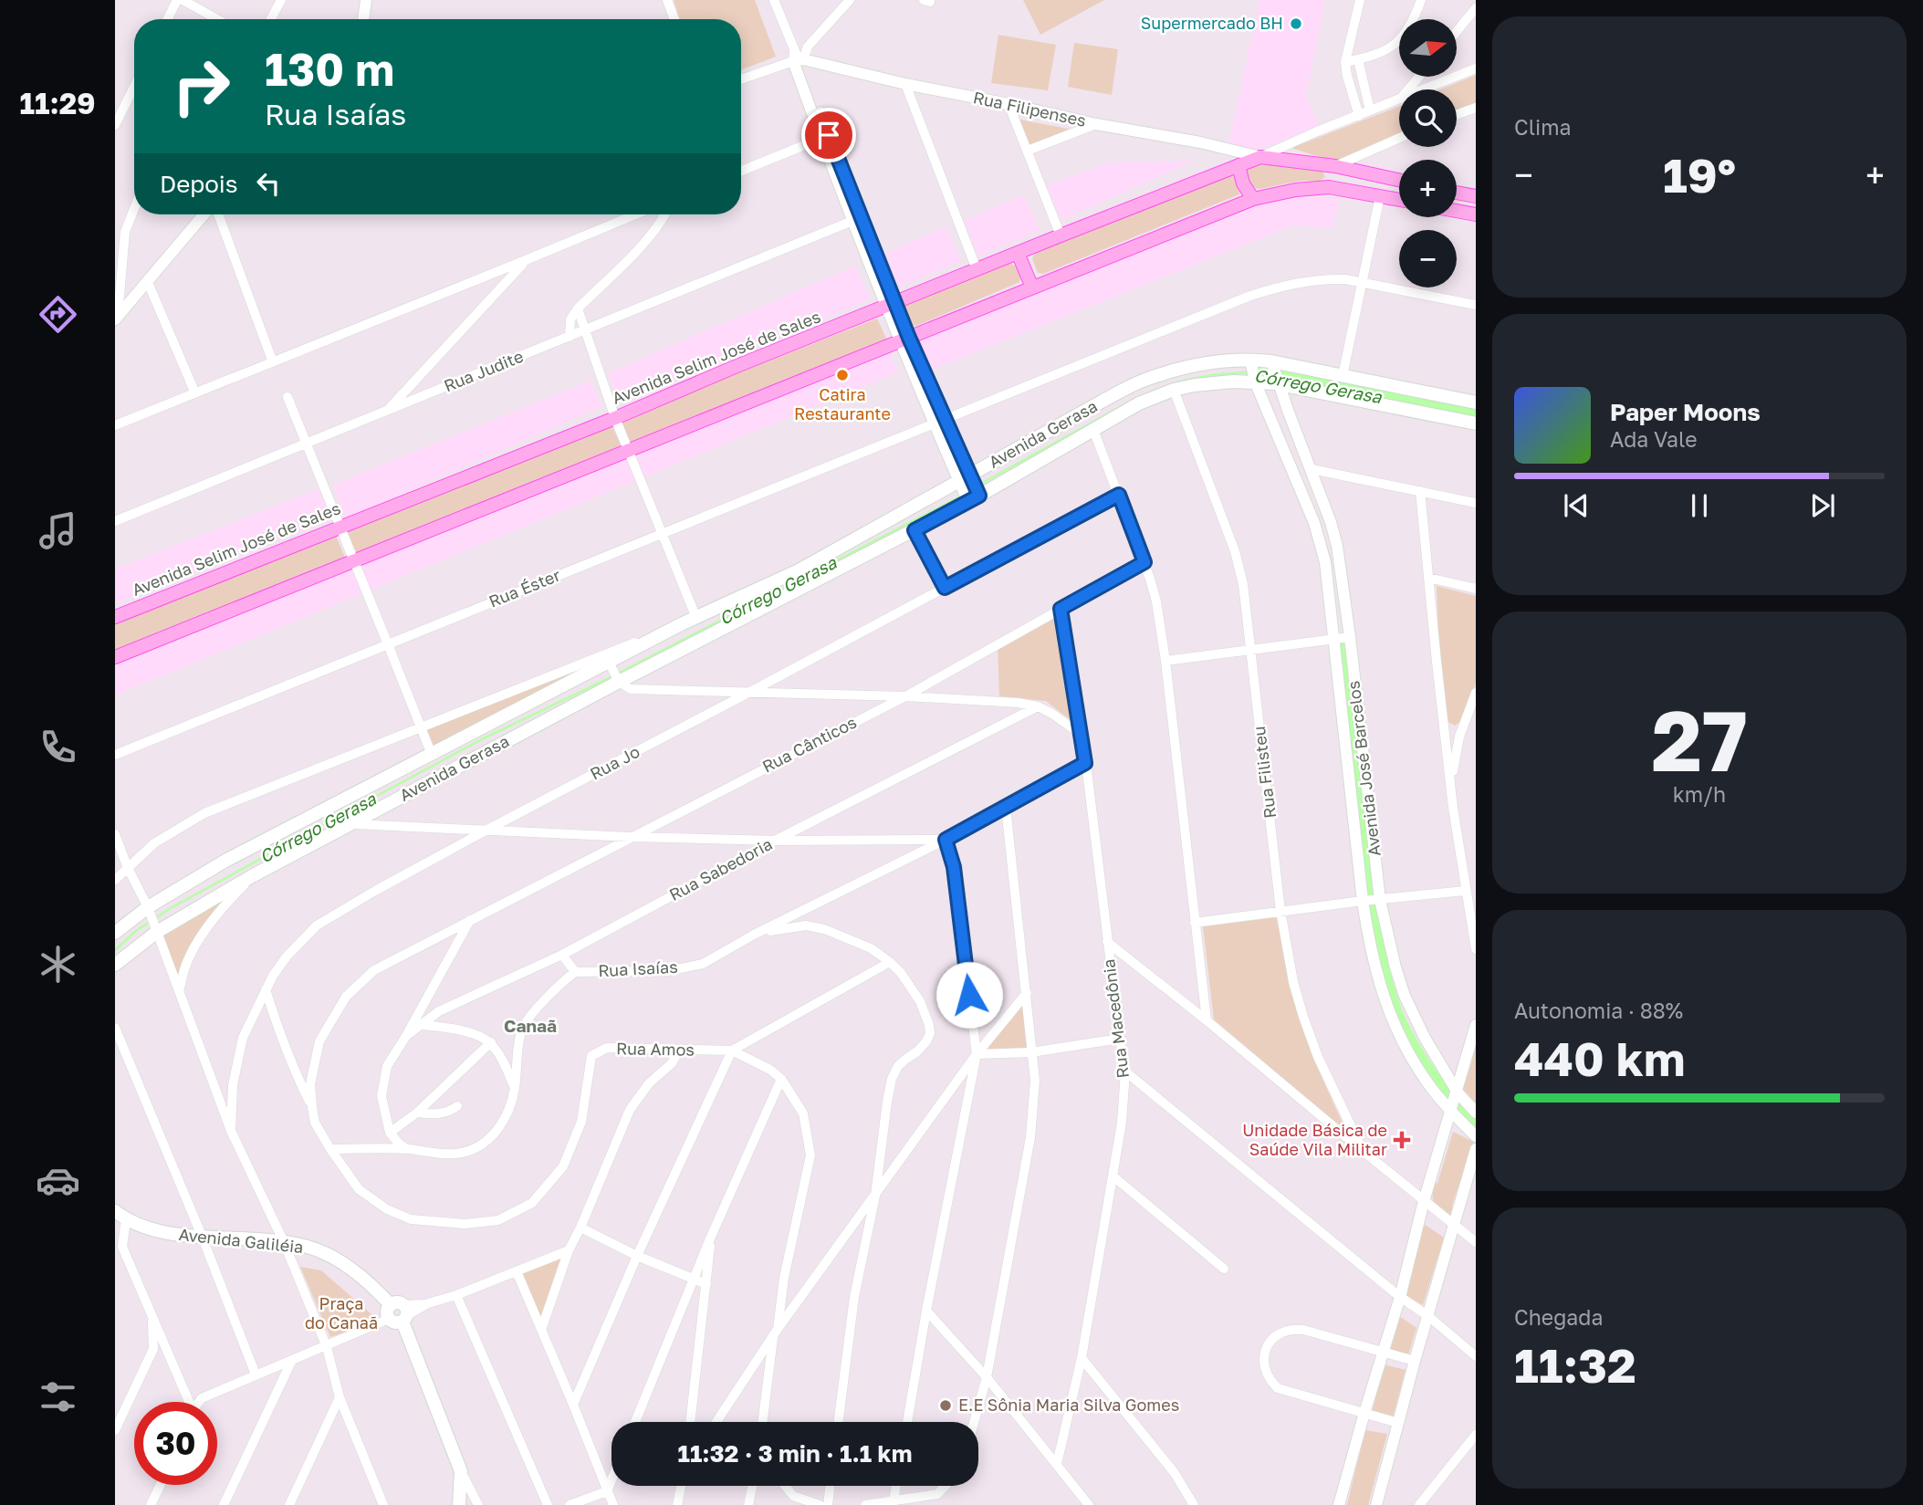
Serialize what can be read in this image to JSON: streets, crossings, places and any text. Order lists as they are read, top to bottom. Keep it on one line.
{"streets":{"main road":["Avenida Selim José de Sales","Avenida Gerasa","Avenida Galiléia"],"street":["Rua Filipenses","Rua Judite","Rua Éster","Rua Cânticos","Rua Jo","Avenida José Barcelos","Rua Filisteu","Rua Sabedoria","Rua Isaías","Rua Macedônia","Rua Amos"]},"crossings":[["Rua Filipenses","Avenida Selim José de Sales"],["Avenida Gerasa","Avenida José Barcelos"],["Avenida Gerasa","Rua Filisteu"],["Rua Cânticos","Rua Macedônia"],["Rua Cânticos","Rua Amos"],["Rua Jo","Rua Amos"],["Rua Isaías","Rua Macedônia"],["Rua Isaías","Rua Amos"]],"districts":["Canaã"],"water":["Córrego Gerasa"],"parks":["Praça do Canaã"],"places":{"other":["Supermercado BH","Catira Restaurante","E.E Sônia Maria Silva Gomes"],"health":["Unidade Básica de Saúde Vila Militar"]},"north":"right","page":{"tabs":"11:29","tile":["Clima",["27","km/h"],["Autonomia · 88%","440 km"],["Chegada","11:32"]],"map_buttons":["+","−"],"turn":["130 m","Rua Isaías"],"heat":["−","19°","+"],"then":"Depois","song":["Paper Moons","Ada Vale"],"limit":"30","trip":"11:32 · 3 min · 1.1 km"}}
